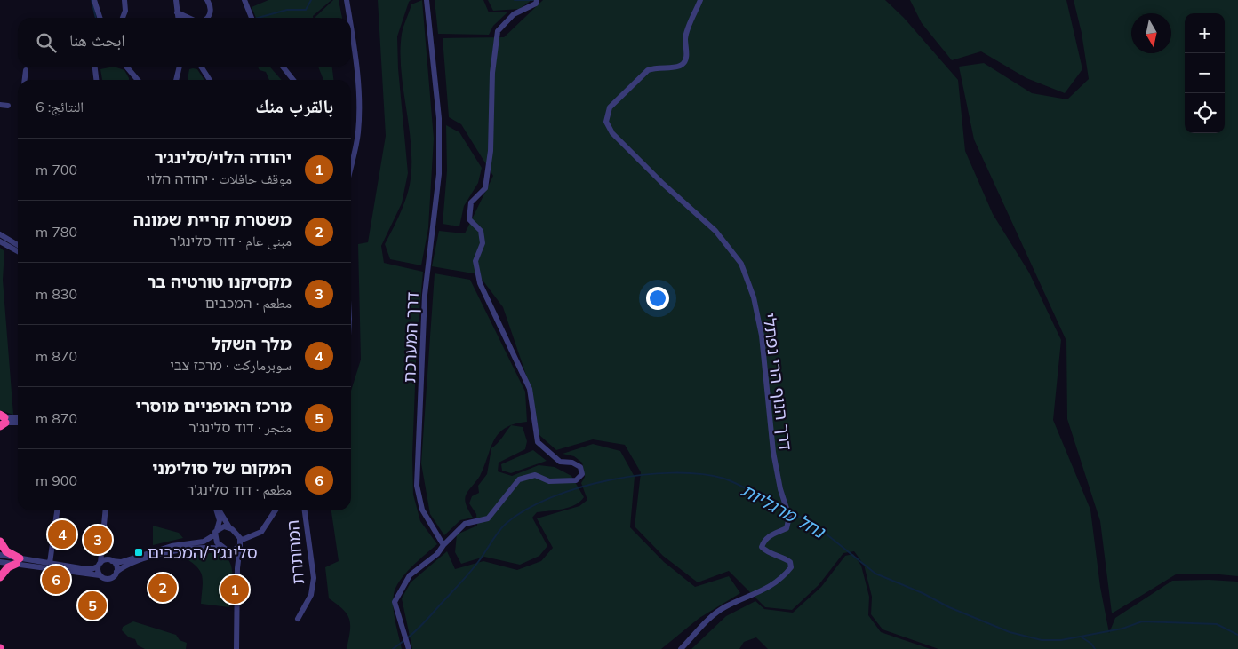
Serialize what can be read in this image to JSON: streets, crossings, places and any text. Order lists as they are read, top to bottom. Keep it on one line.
{"streets":{"street":["דרך המערכת","דרך הנוף הרי נפתלי","המחתרת"]},"water":["נחל מרגליות"],"places":{"transit":["סלינג׳ר/המכבים"]},"north":"bottom","page":{"map_buttons":["+","−"],"search":"ابحث هنا","heading":["بالقرب منك","النتائج: 6"],"list":[{"mark":"1","name":"יהודה הלוי/סלינג׳ר","note":"موقف حافلات · יהודה הלוי","value":"700 m"},{"mark":"2","name":"משטרת קריית שמונה","note":"مبنى عام · דוד סלינג'ר","value":"780 m"},{"mark":"3","name":"מקסיקנו טורטיה בר","note":"مطعم · המכבים","value":"830 m"},{"mark":"4","name":"מלך השקל","note":"سوبرماركت · מרכז צבי","value":"870 m"},{"mark":"5","name":"מרכז האופניים מוסרי","note":"متجر · דוד סלינג'ר","value":"870 m"},{"mark":"6","name":"המקום של סולימני","note":"مطعم · דוד סלינג'ר","value":"900 m"}],"pins":["4","3","6","2","1","5"]}}
